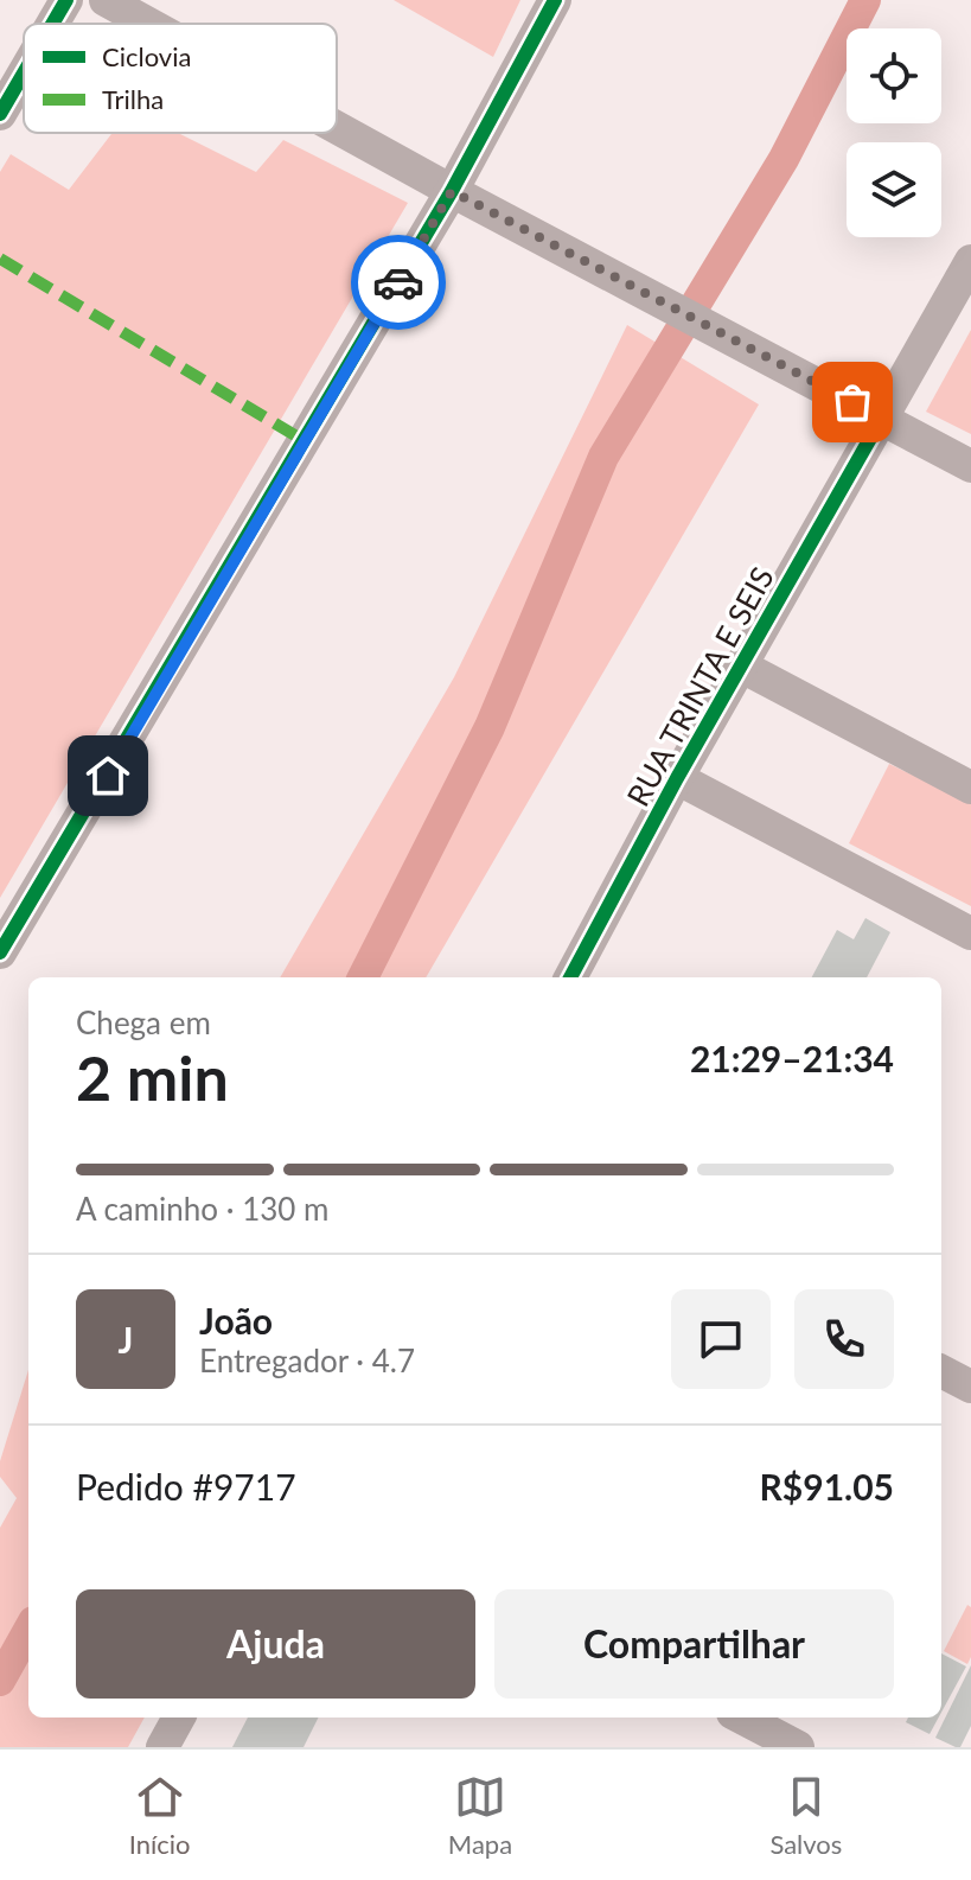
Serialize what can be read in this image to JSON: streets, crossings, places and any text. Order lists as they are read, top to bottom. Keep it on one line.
{"streets":{"street":["RUA TRINTA E SEIS"]},"legend":["Ciclovia","Trilha"],"page":{"heading":["2 min","Chega em","21:29–21:34"],"panel":["João","Entregador · 4.7","Pedido #9717","R$91.05"],"bar":"A caminho · 130 m","round":"J","buttons":["Ajuda","Compartilhar"],"tabs":["Início","Mapa","Salvos"]}}
